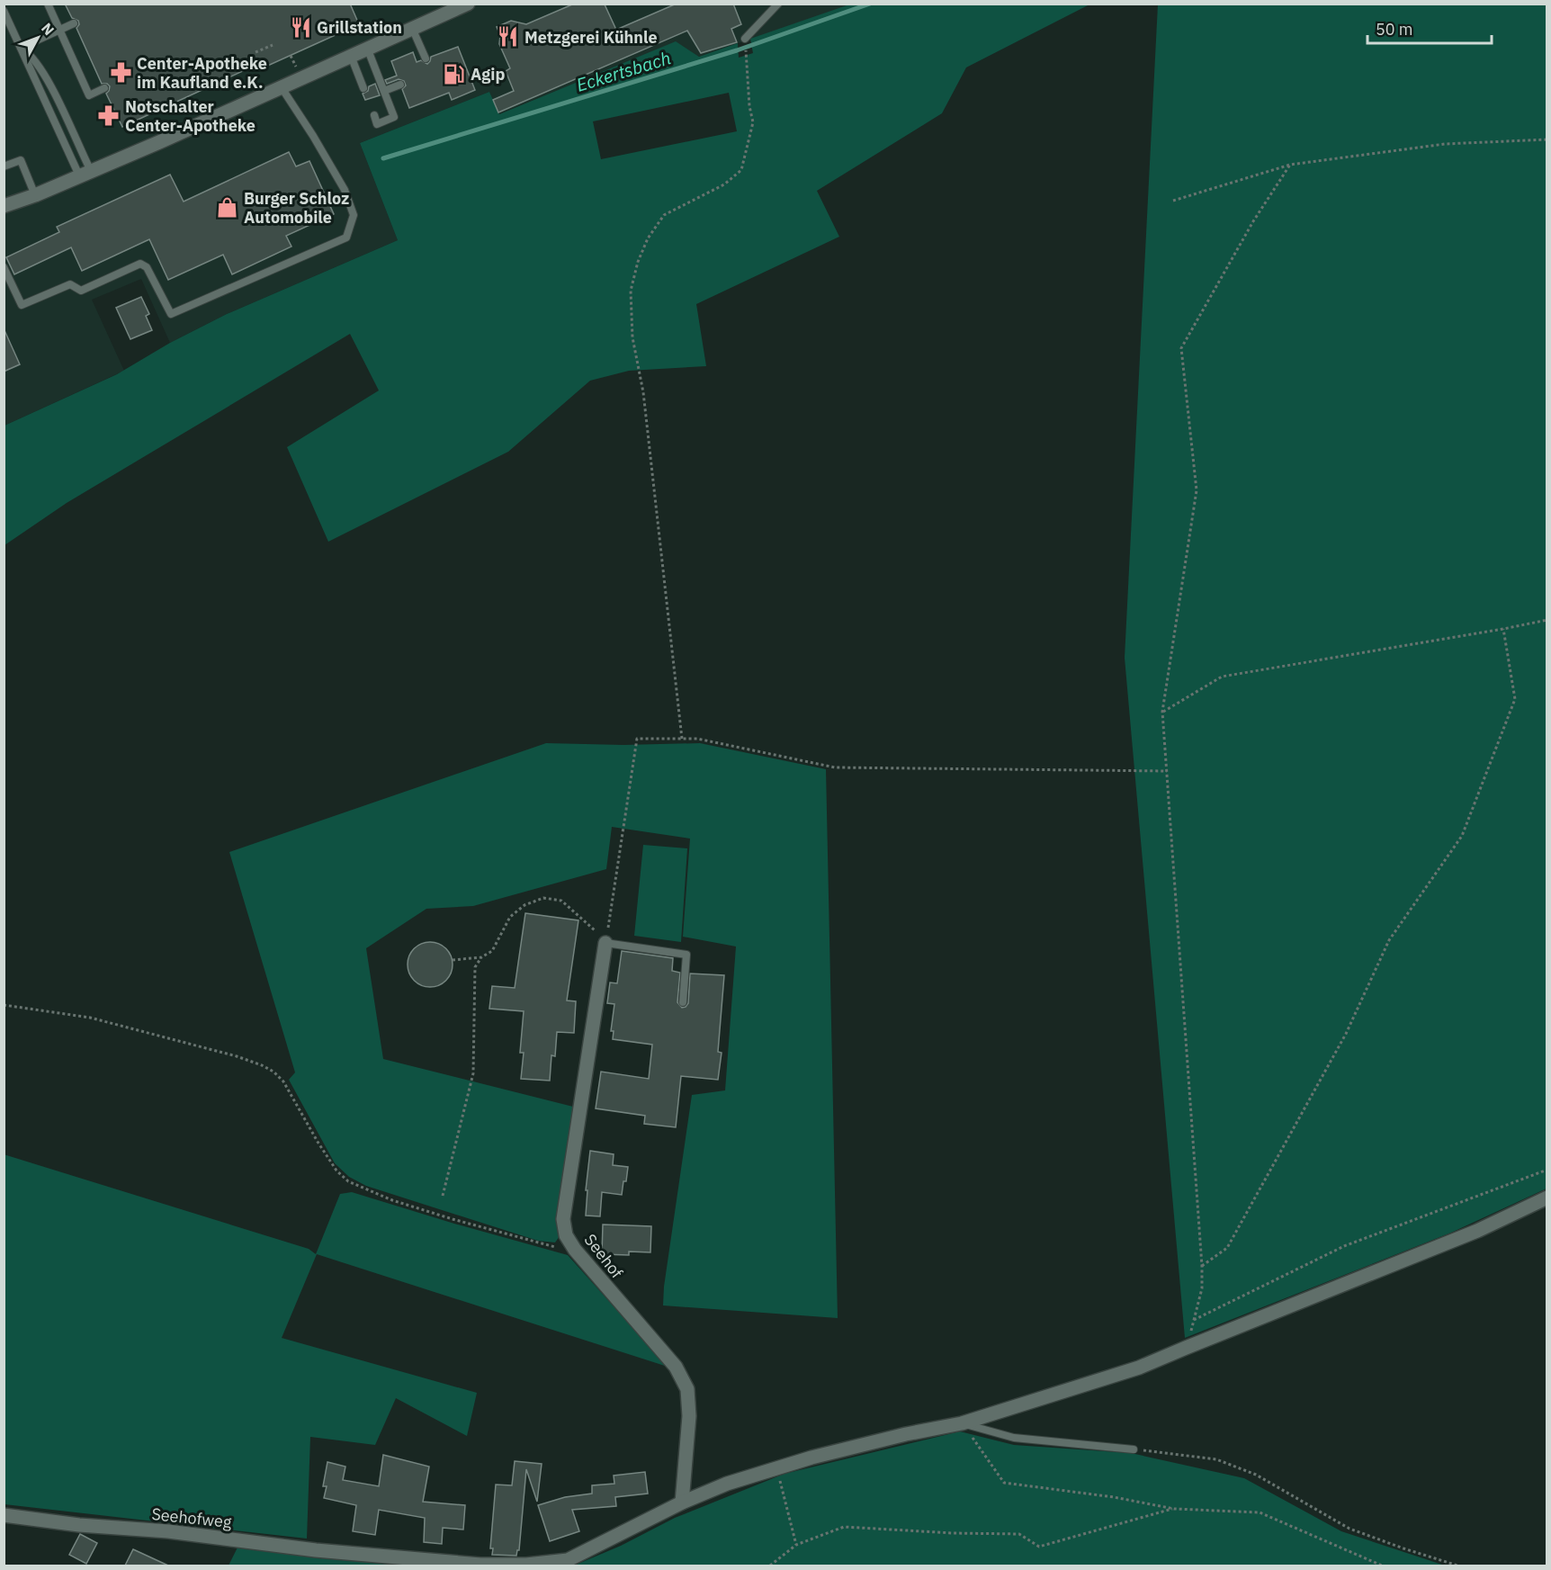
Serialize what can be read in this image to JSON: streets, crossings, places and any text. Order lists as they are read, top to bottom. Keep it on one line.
{"streets":{"street":["Seehof","Seehofweg"]},"water":["Eckertsbach"],"places":{"restaurant":["Grillstation","Metzgerei Kühnle"],"pharmacy":["Center-Apotheke im Kaufland e.K.","Notschalter Center-Apotheke"],"fuel station":["Agip"],"shop":["Burger Schloz Automobile"]},"scale_bar":"50 m","north":"top right"}
